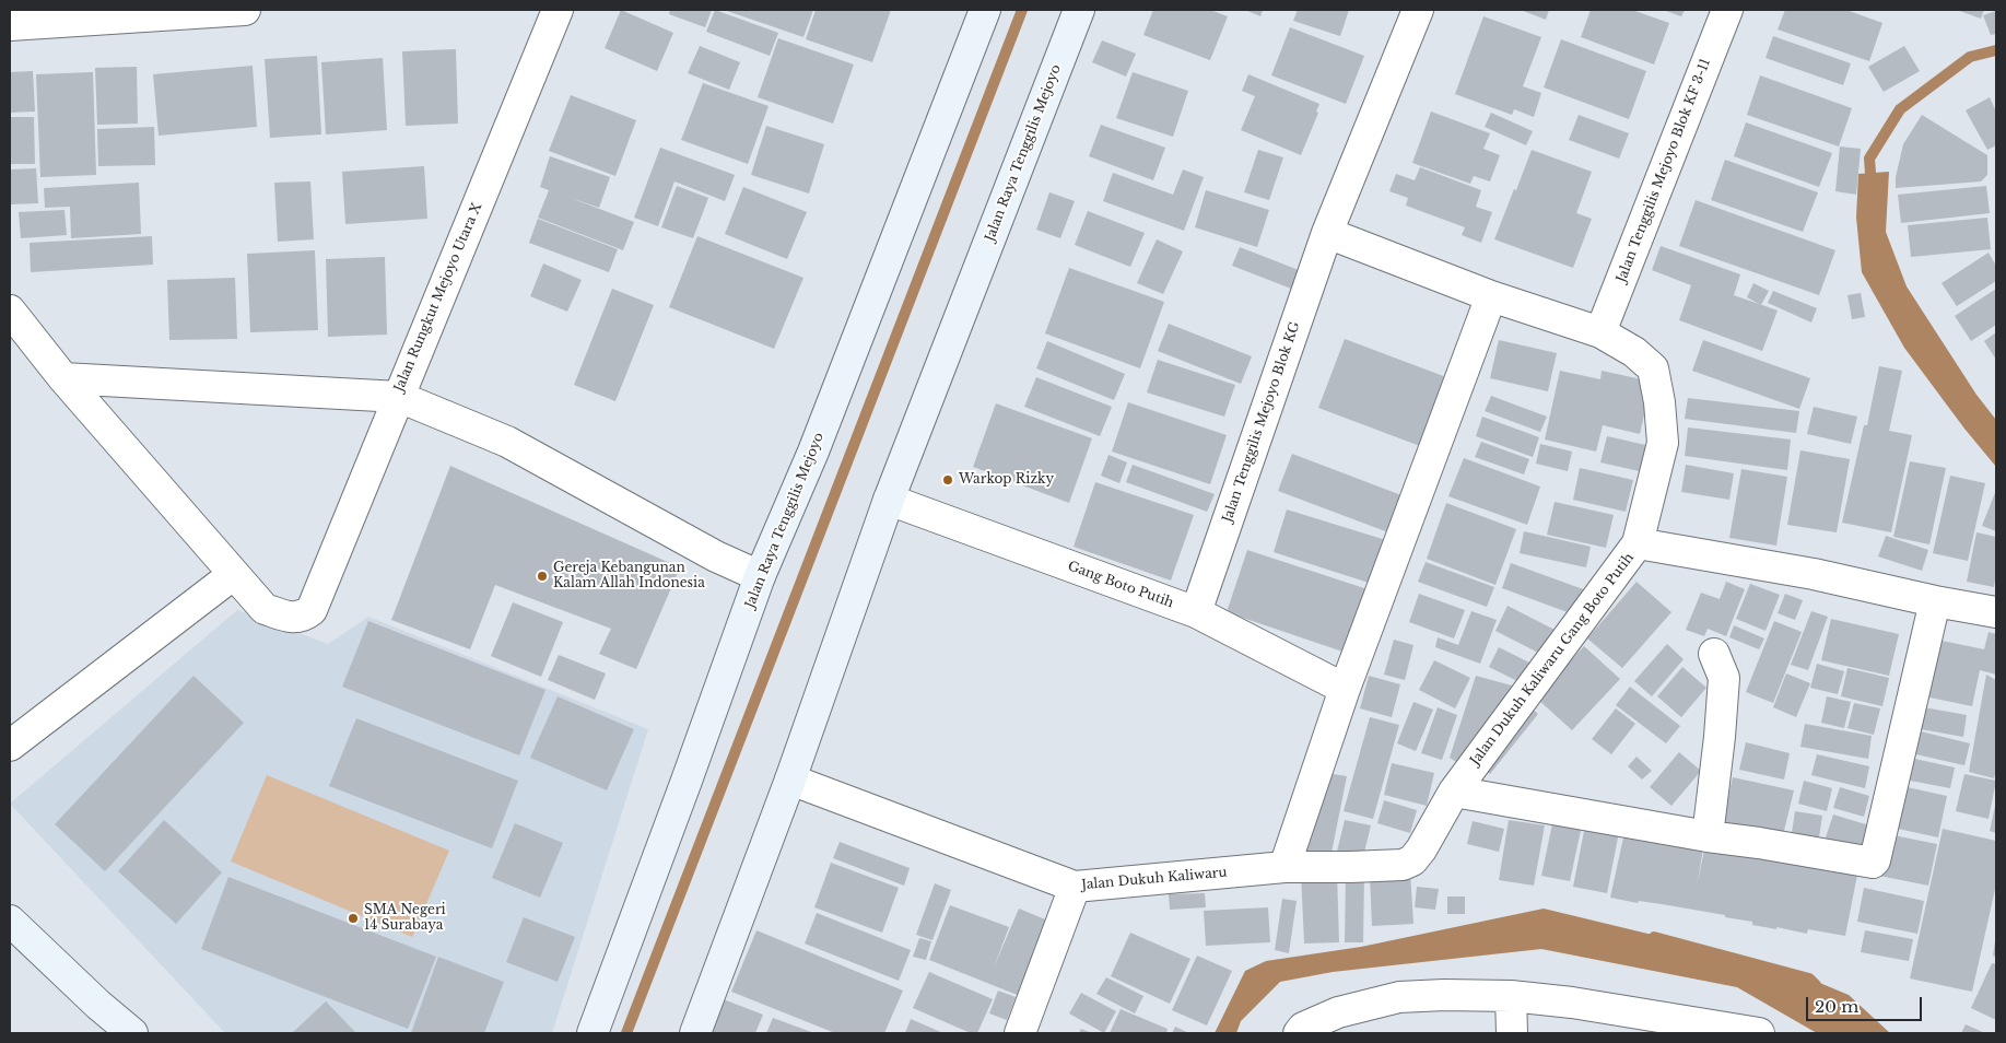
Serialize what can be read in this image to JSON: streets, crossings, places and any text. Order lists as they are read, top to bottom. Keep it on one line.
{"streets":{"street":["Jalan Raya Tenggilis Mejoyo","Jalan Tenggilis Mejoyo Blok KF 3-11","Jalan Rungkut Mejoyo Utara X","Jalan Tenggilis Mejoyo Blok KG","Gang Boto Putih","Jalan Dukuh Kaliwaru Gang Boto Putih","Jalan Dukuh Kaliwaru"]},"crossings":[["Jalan Raya Tenggilis Mejoyo","Gang Boto Putih"],["Jalan Raya Tenggilis Mejoyo","Jalan Dukuh Kaliwaru"],["Jalan Tenggilis Mejoyo Blok KF 3-11","Jalan Dukuh Kaliwaru Gang Boto Putih"],["Jalan Tenggilis Mejoyo Blok KG","Gang Boto Putih"],["Jalan Tenggilis Mejoyo Blok KG","Jalan Dukuh Kaliwaru Gang Boto Putih"],["Jalan Dukuh Kaliwaru Gang Boto Putih","Jalan Dukuh Kaliwaru"]],"places":["Warkop Rizky","Gereja Kebangunan Kalam Allah Indonesia","SMA Negeri 14 Surabaya"],"scale_bar":"20 m"}
